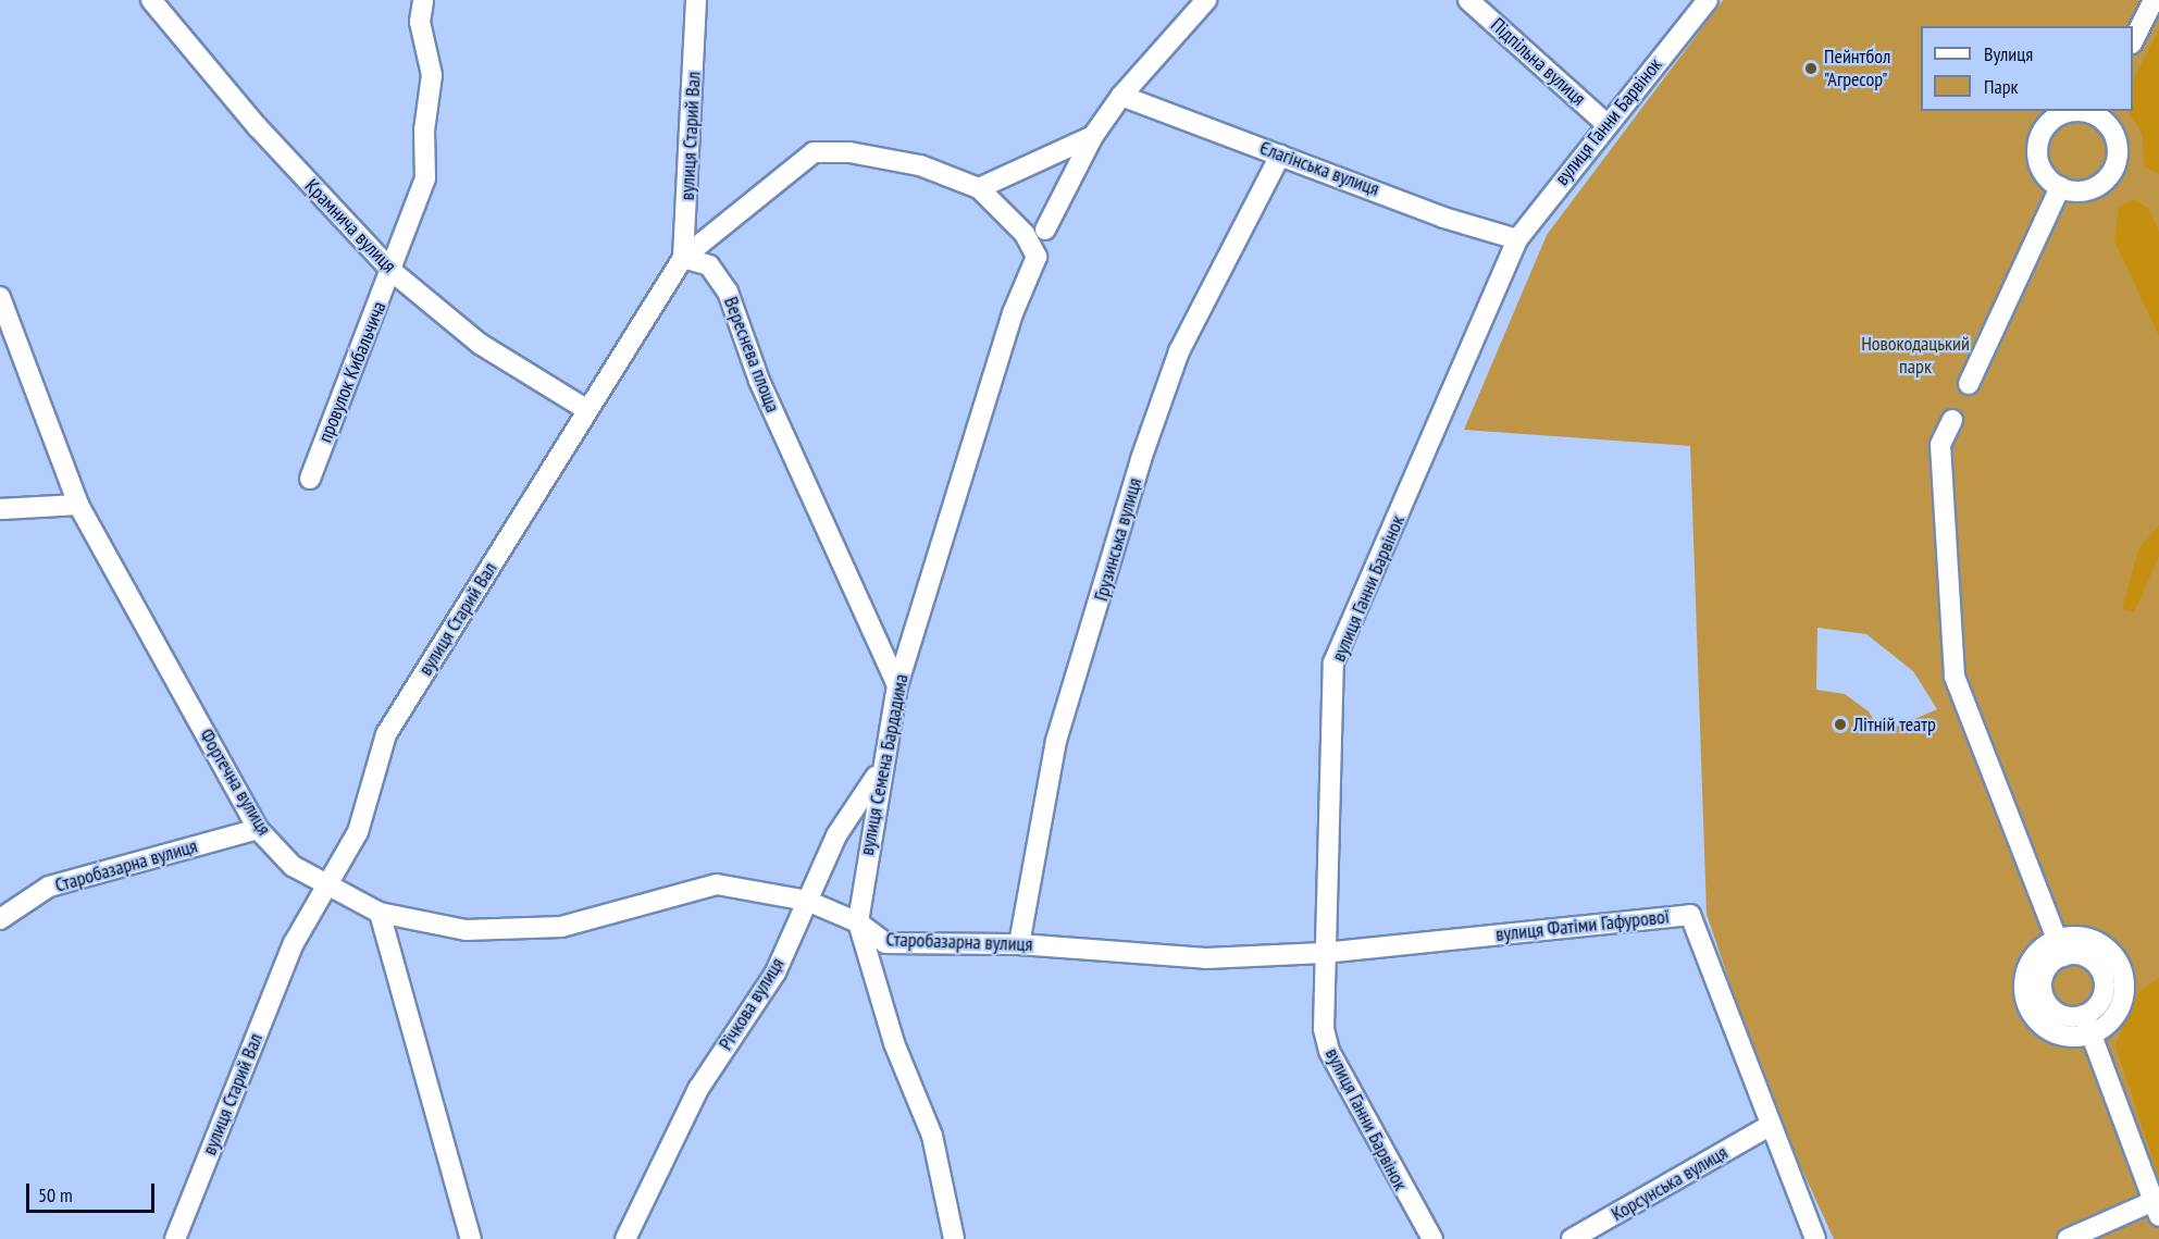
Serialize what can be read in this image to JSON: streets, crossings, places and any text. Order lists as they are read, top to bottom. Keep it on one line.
{"streets":{"street":["Підпільна вулиця","вулиця Ганни Барвінок","вулиця Старий Вал","Єлагінська вулиця","Крамнича вулиця","Вереснева площа","провулок Кибальчича","Грузинська вулиця","вулиця Семена Бардадима","Фортечна вулиця","Старобазарна вулиця","вулиця Фатіми Гафурової","Річкова вулиця","Корсунська вулиця"]},"crossings":[["Підпільна вулиця","вулиця Ганни Барвінок"],["вулиця Ганни Барвінок","Єлагінська вулиця"],["вулиця Ганни Барвінок","Старобазарна вулиця"],["вулиця Ганни Барвінок","вулиця Фатіми Гафурової"],["вулиця Старий Вал","Крамнича вулиця"],["вулиця Старий Вал","Вереснева площа"],["вулиця Старий Вал","Фортечна вулиця"],["Єлагінська вулиця","Грузинська вулиця"],["Крамнича вулиця","провулок Кибальчича"],["Вереснева площа","вулиця Семена Бардадима"],["Грузинська вулиця","Старобазарна вулиця"],["вулиця Семена Бардадима","Старобазарна вулиця"],["вулиця Семена Бардадима","Річкова вулиця"],["Фортечна вулиця","Старобазарна вулиця"],["Старобазарна вулиця","вулиця Фатіми Гафурової"],["Старобазарна вулиця","Річкова вулиця"],["вулиця Фатіми Гафурової","Корсунська вулиця"]],"parks":["Новокодацький парк"],"places":["Пейнтбол \"Агресор\"","Лiтнiй театр"],"legend":["Вулиця","Парк"],"scale_bar":"50 m"}
